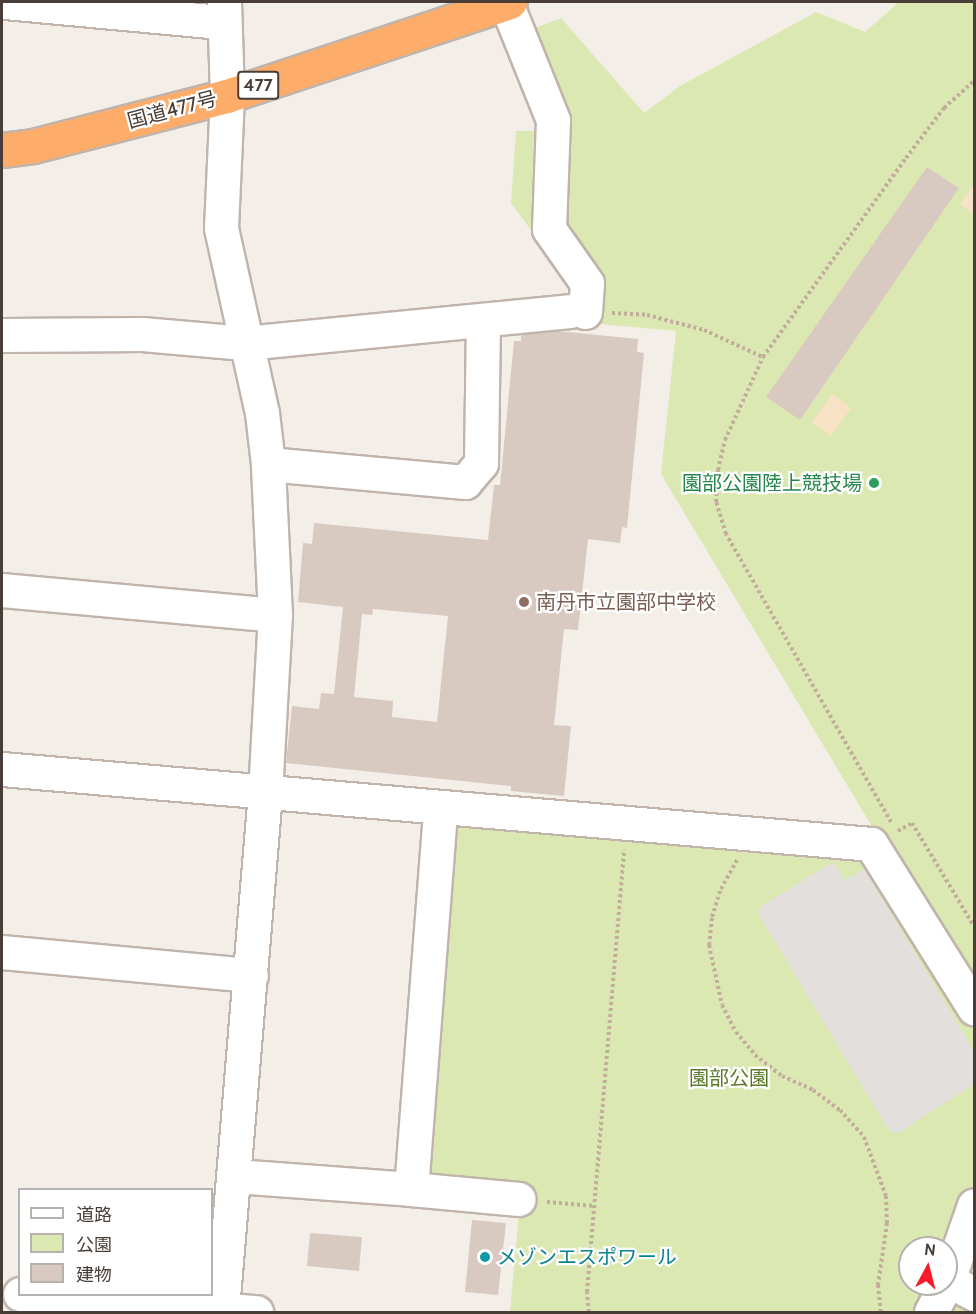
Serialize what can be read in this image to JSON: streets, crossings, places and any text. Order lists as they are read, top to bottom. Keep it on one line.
{"streets":{"highway":["477","国道477号"]},"parks":["園部公園"],"places":["園部公園陸上競技場","南丹市立園部中学校","メゾンエスポワール"],"legend":["道路","公園","建物"],"north":"top"}
